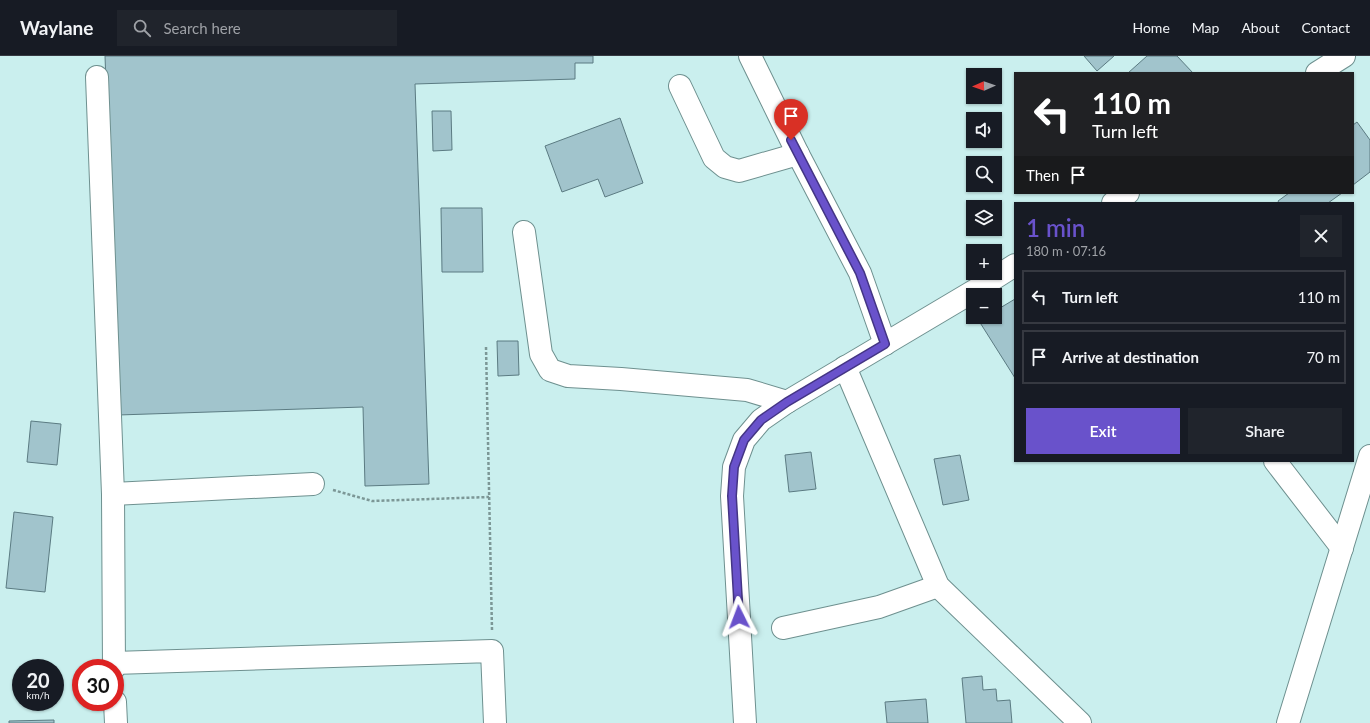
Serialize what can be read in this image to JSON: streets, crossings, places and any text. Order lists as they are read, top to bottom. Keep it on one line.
{"north":"left","page":{"header":"Waylane","search":"Search here","nav":["Home","Map","About","Contact"],"map_buttons":["+","−"],"turn":["110 m","Turn left"],"then":"Then","heading":["1 min","180 m · 07:16"],"list":[{"name":"Turn left","value":"110 m"},{"name":"Arrive at destination","value":"70 m"}],"buttons":["Exit","Share"],"speed":"20 km/h","limit":"30"}}
